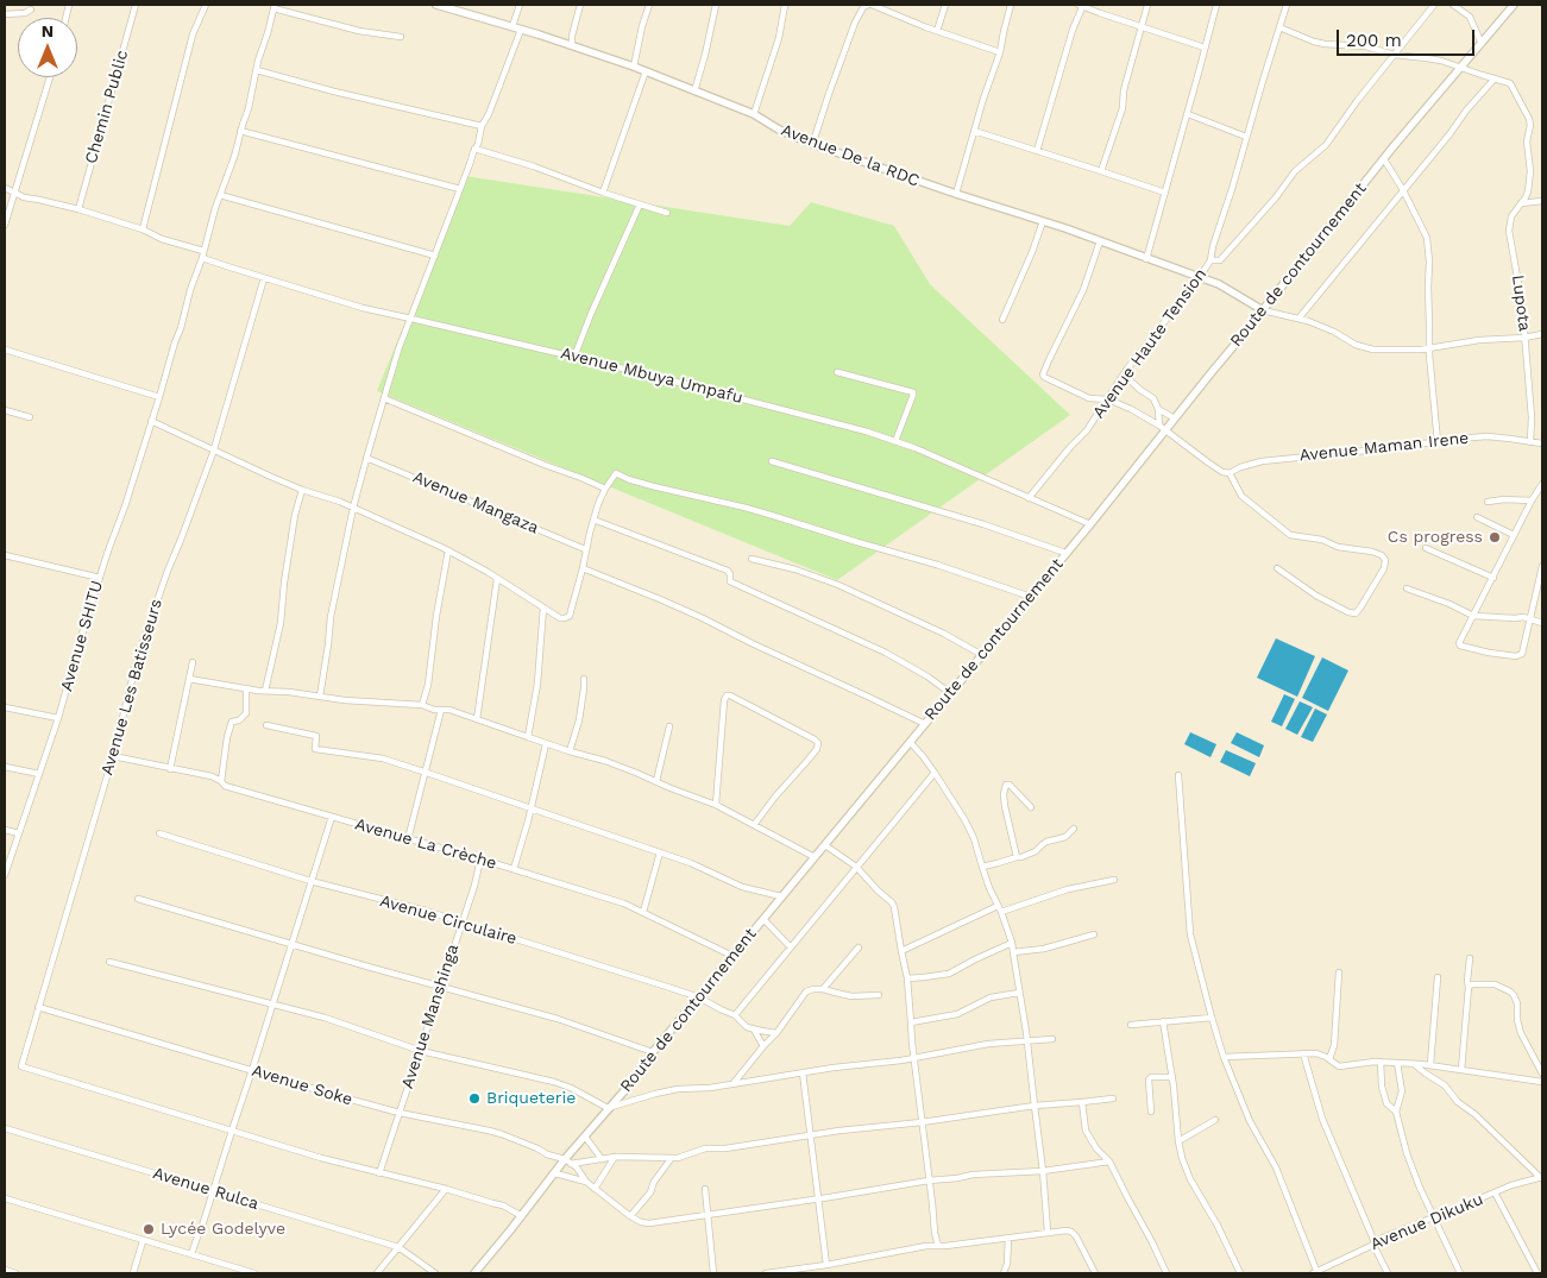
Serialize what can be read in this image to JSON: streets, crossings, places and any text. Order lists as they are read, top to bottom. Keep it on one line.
{"streets":{"street":["Chemin Public","Avenue De la RDC","Route de contournement","Lupota","Avenue Haute Tension","Avenue Mbuya Umpafu","Avenue Maman Irene","Avenue Mangaza","Avenue SHITU","Avenue Les Batisseurs","Avenue La Crèche","Avenue Circulaire","Avenue Manshinga","Avenue Soke","Avenue Rulca","Avenue Dikuku"]},"crossings":[["Avenue De la RDC","Route de contournement"],["Avenue De la RDC","Avenue Haute Tension"],["Route de contournement","Avenue Mbuya Umpafu"],["Route de contournement","Avenue La Crèche"],["Route de contournement","Avenue Circulaire"],["Route de contournement","Avenue Soke"],["Lupota","Avenue Maman Irene"],["Avenue Haute Tension","Avenue Mbuya Umpafu"],["Avenue Mbuya Umpafu","Avenue SHITU"],["Avenue Mbuya Umpafu","Avenue Les Batisseurs"],["Avenue Les Batisseurs","Avenue La Crèche"],["Avenue Les Batisseurs","Avenue Soke"],["Avenue La Crèche","Avenue Manshinga"],["Avenue Circulaire","Avenue Manshinga"],["Avenue Manshinga","Avenue Soke"]],"places":["Cs progress","Briqueterie","Lycée Godelyve"],"scale_bar":"200 m","north":"top"}
